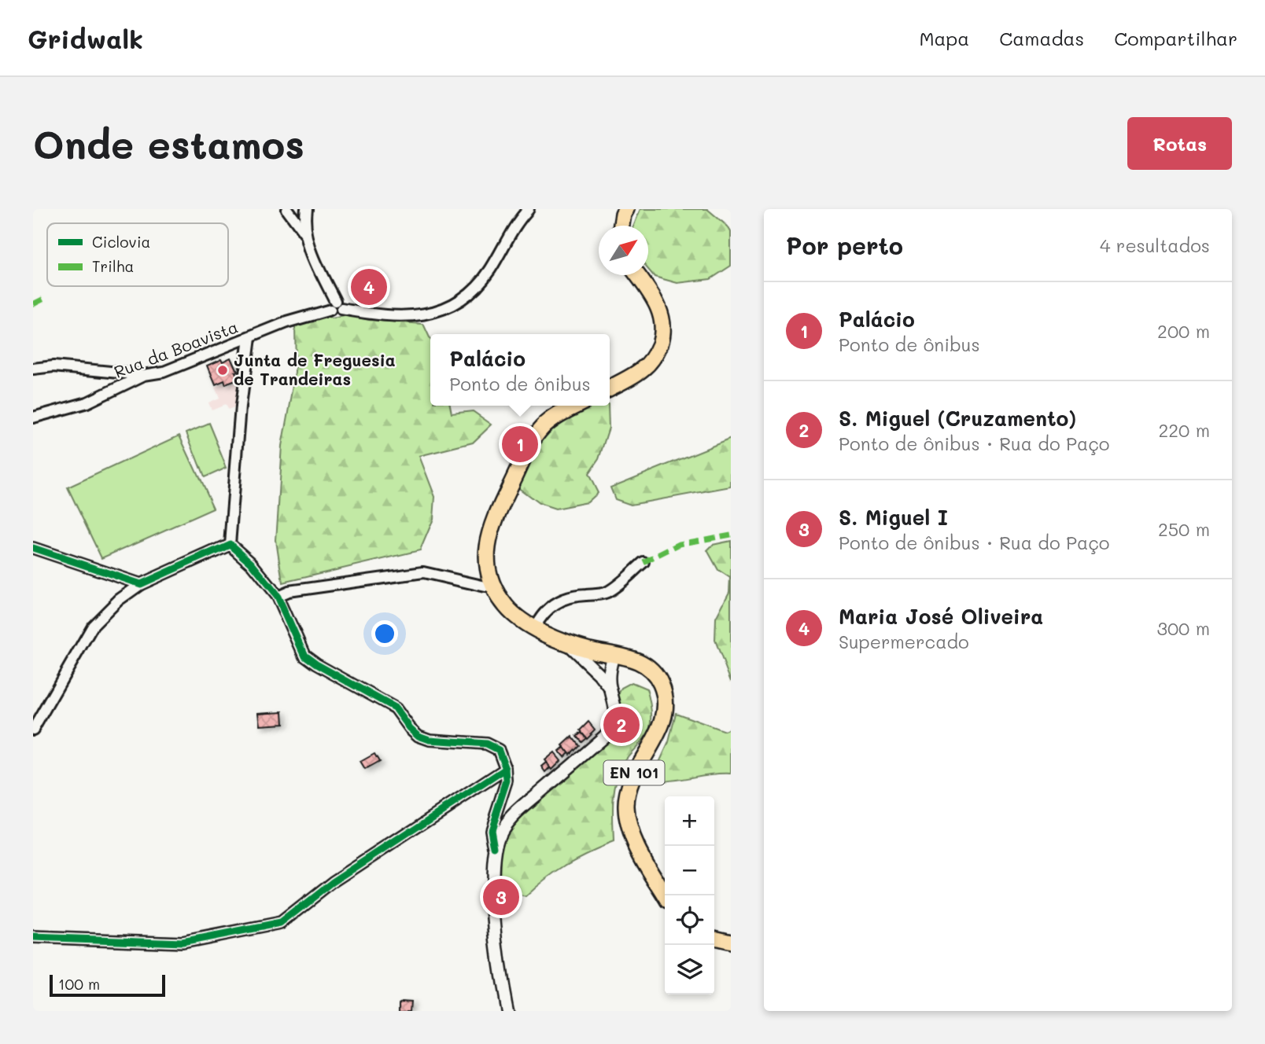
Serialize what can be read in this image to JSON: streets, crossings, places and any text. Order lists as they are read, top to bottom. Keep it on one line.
{"streets":{"main road":["EN 101"],"street":["Rua da Boavista"]},"places":["Junta de Freguesia de Trandeiras"],"legend":["Ciclovia","Trilha"],"scale_bar":"100 m","north":"top right","page":{"header":"Gridwalk","nav":["Mapa","Camadas","Compartilhar"],"buttons":"Rotas","title":"Onde estamos","heading":["Por perto","4 resultados"],"pins":["4","1","2","3"],"list":[{"mark":"1","name":"Palácio","note":"Ponto de ônibus","value":"200 m"},{"mark":"2","name":"S. Miguel (Cruzamento)","note":"Ponto de ônibus · Rua do Paço","value":"220 m"},{"mark":"3","name":"S. Miguel I","note":"Ponto de ônibus · Rua do Paço","value":"250 m"},{"mark":"4","name":"Maria José Oliveira","note":"Supermercado","value":"300 m"}],"popup":["Palácio","Ponto de ônibus"],"map_buttons":["+","−"],"scale":"100 m"}}
